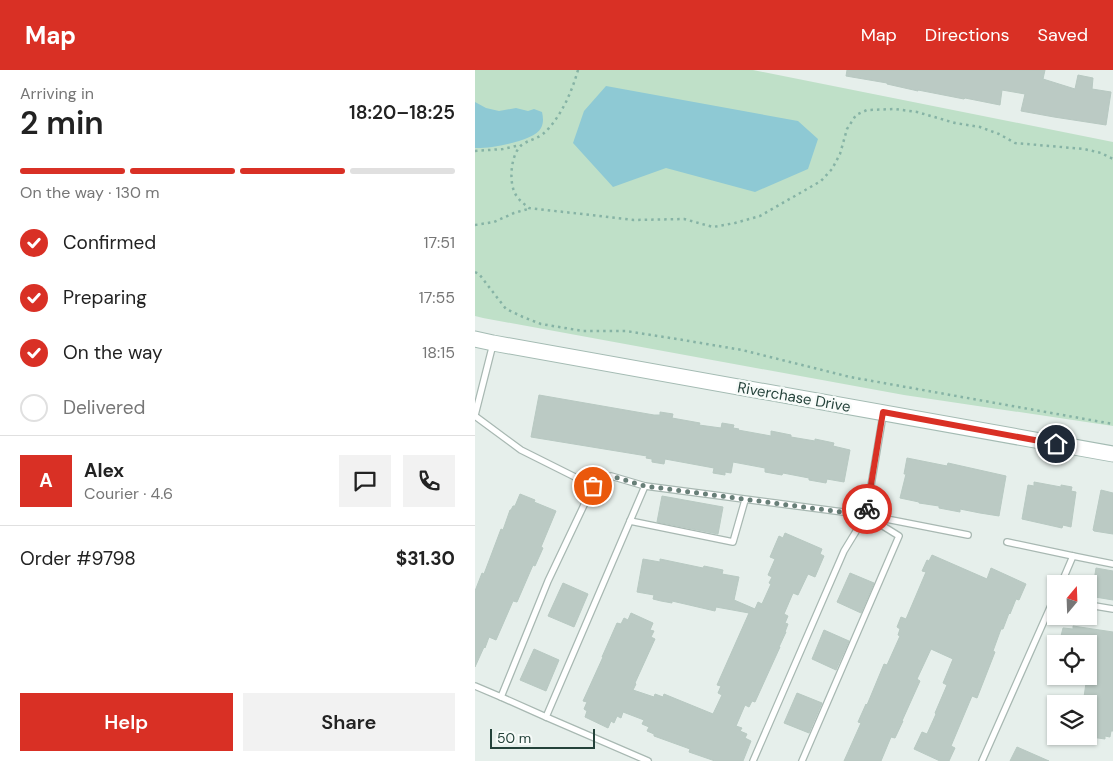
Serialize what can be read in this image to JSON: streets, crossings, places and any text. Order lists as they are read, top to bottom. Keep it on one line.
{"streets":{"street":["Riverchase Drive"]},"scale_bar":"50 m","north":"top","page":{"header":"Map","nav":["Map","Directions","Saved"],"heading":["2 min","Arriving in","18:20–18:25"],"panel":["Alex","Courier · 4.6","Order #9798","$31.30"],"bar":"On the way · 130 m","list":[["Confirmed","17:51"],["Preparing","17:55"],["On the way","18:15"],"Delivered"],"round":"A","buttons":["Help","Share"],"scale":"50 m"}}
